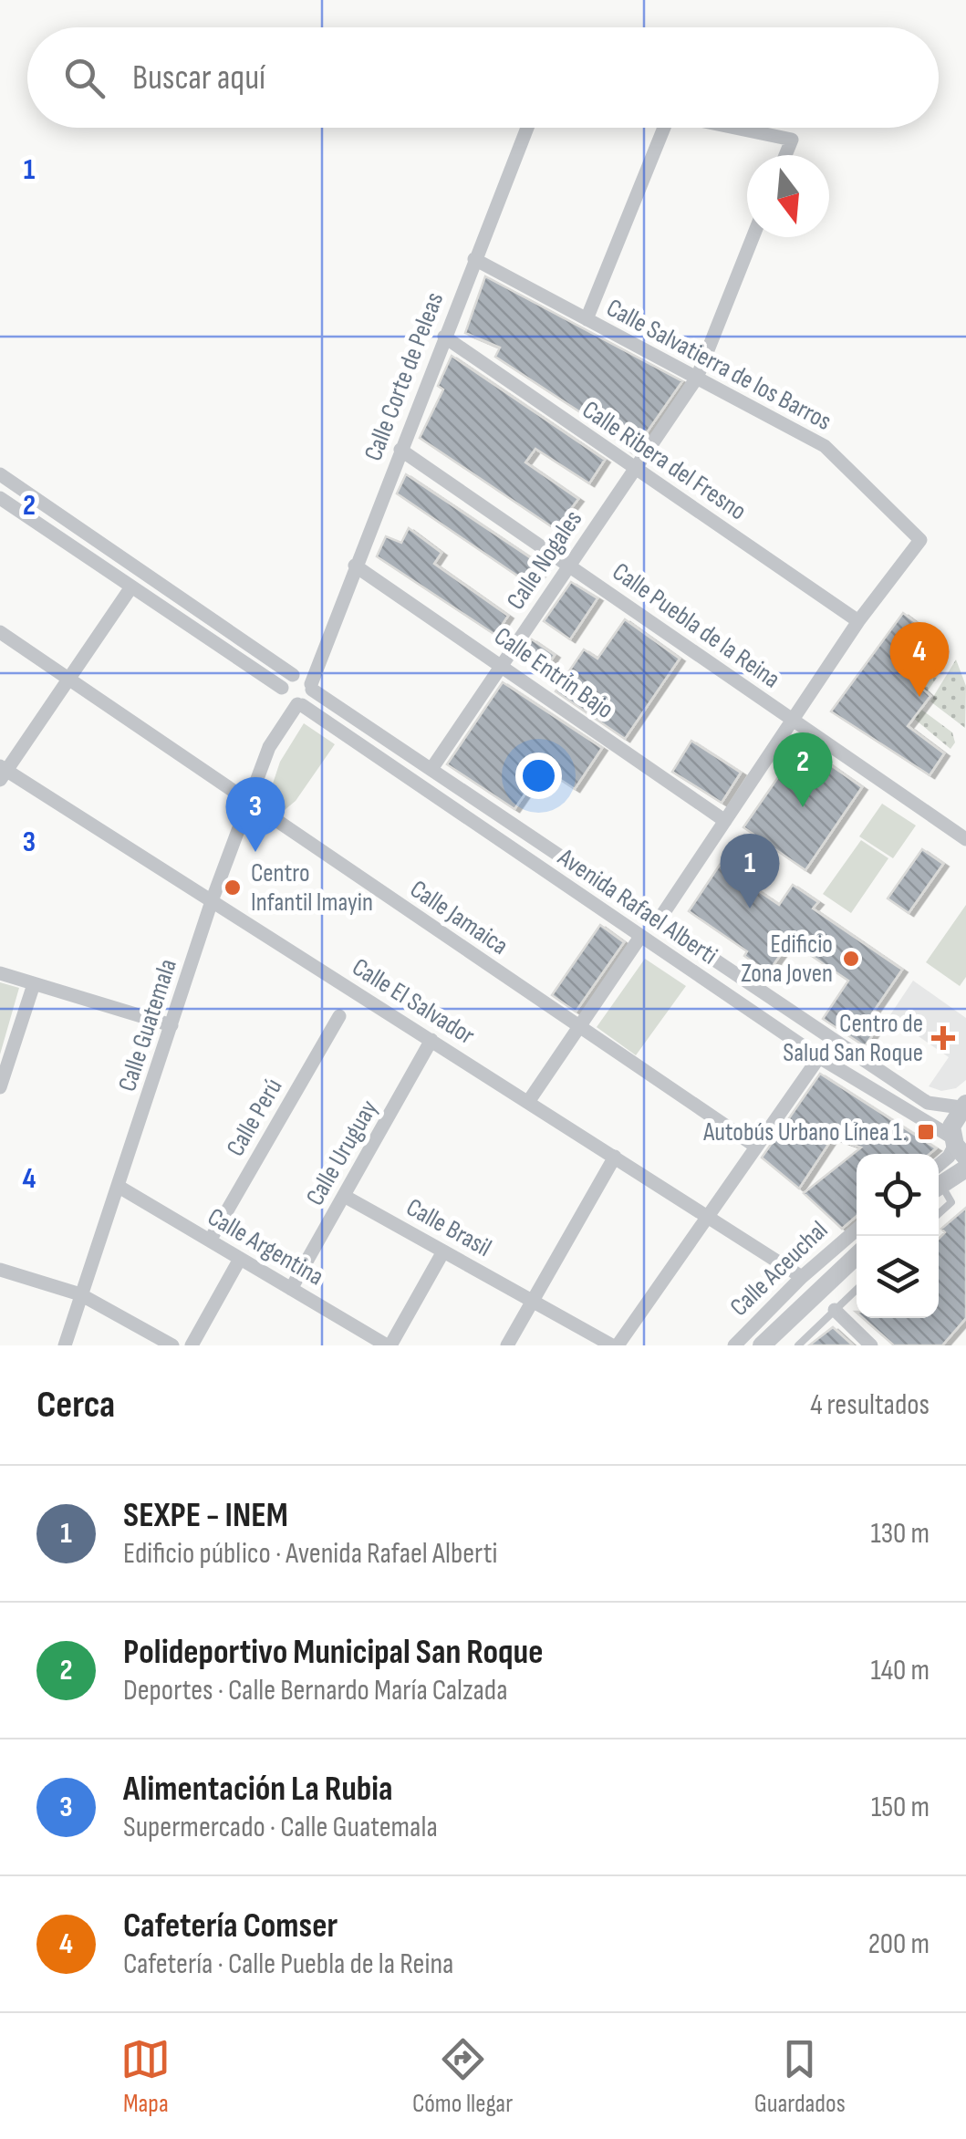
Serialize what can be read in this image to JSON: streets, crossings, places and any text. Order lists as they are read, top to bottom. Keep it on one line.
{"streets":{"street":["Calle Salvatierra de los Barros","Calle Corte de Peleas","Calle Ribera del Fresno","Calle Nogales","Calle Puebla de la Reina","Calle Entrín Bajo","Avenida Rafael Alberti","Calle Jamaica","Calle El Salvador","Calle Guatemala","Calle Perú","Calle Uruguay","Calle Brasil","Calle Argentina","Calle Aceuchal"]},"crossings":[["Calle Salvatierra de los Barros","Calle Corte de Peleas"],["Calle Salvatierra de los Barros","Calle Ribera del Fresno"],["Calle Salvatierra de los Barros","Calle Nogales"],["Calle Corte de Peleas","Calle Ribera del Fresno"],["Calle Corte de Peleas","Calle Puebla de la Reina"],["Calle Corte de Peleas","Calle Entrín Bajo"],["Calle Corte de Peleas","Avenida Rafael Alberti"],["Calle Corte de Peleas","Calle Guatemala"],["Calle Ribera del Fresno","Calle Nogales"],["Calle Nogales","Calle Puebla de la Reina"],["Calle Nogales","Calle Entrín Bajo"],["Calle Nogales","Avenida Rafael Alberti"],["Avenida Rafael Alberti","Calle Guatemala"],["Calle Jamaica","Calle Guatemala"],["Calle El Salvador","Calle Guatemala"],["Calle El Salvador","Calle Uruguay"],["Calle El Salvador","Calle Aceuchal"],["Calle Guatemala","Calle Argentina"],["Calle Perú","Calle Argentina"],["Calle Uruguay","Calle Brasil"],["Calle Uruguay","Calle Argentina"]],"places":{"other":["Centro Infantil Imayin","Edificio Zona Joven"],"health":["Centro de Salud San Roque"],"transit":["Autobús Urbano Línea 1."]},"north":"bottom","page":{"search":"Buscar aquí","pins":["4","2","3","1"],"heading":["Cerca","4 resultados"],"list":[{"mark":"1","name":"SEXPE - INEM","note":"Edificio público · Avenida Rafael Alberti","value":"130 m"},{"mark":"2","name":"Polideportivo Municipal San Roque","note":"Deportes · Calle Bernardo María Calzada","value":"140 m"},{"mark":"3","name":"Alimentación La Rubia","note":"Supermercado · Calle Guatemala","value":"150 m"},{"mark":"4","name":"Cafetería Comser","note":"Cafetería · Calle Puebla de la Reina","value":"200 m"}],"nav":["Mapa","Cómo llegar","Guardados"]},"grid":{"rows":["1","2","3","4"]}}
